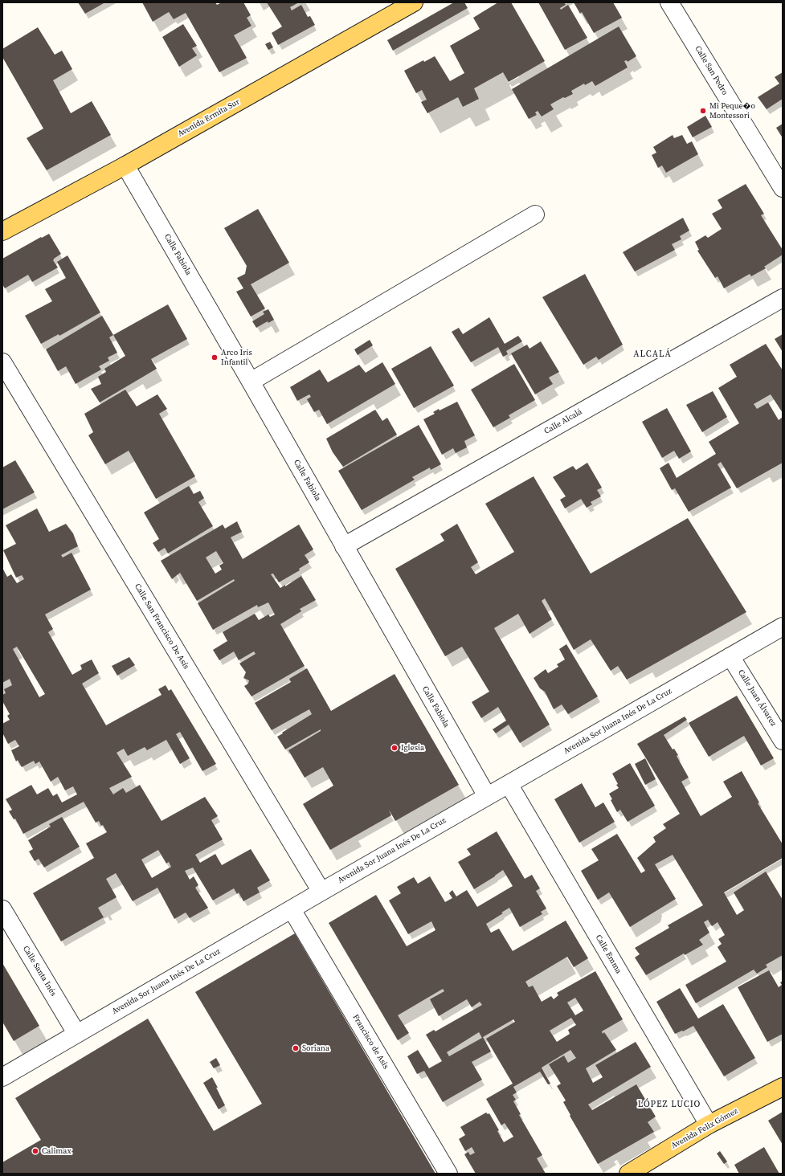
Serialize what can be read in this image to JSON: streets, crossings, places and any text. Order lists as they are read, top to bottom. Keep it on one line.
{"streets":{"main road":["Avenida Ermita Sur","Avenida Felix Gómez"],"street":["Calle San Pedro","Calle Fabiola","Calle Alcalá","Calle San Francisco De Asís","Calle Juan Álvarez","Avenida Sor Juana Inés De La Cruz","Calle Emma","Calle Santa Inés","Francisco de Asis"]},"crossings":[["Avenida Ermita Sur","Calle Fabiola"],["Calle Fabiola","Calle Alcalá"],["Calle Fabiola","Avenida Sor Juana Inés De La Cruz"],["Calle San Francisco De Asís","Avenida Sor Juana Inés De La Cruz"],["Calle Juan Álvarez","Avenida Sor Juana Inés De La Cruz"],["Avenida Sor Juana Inés De La Cruz","Calle Emma"],["Avenida Sor Juana Inés De La Cruz","Calle Santa Inés"],["Avenida Sor Juana Inés De La Cruz","Francisco de Asis"],["Calle Emma","Avenida Felix Gómez"]],"districts":["ALCALÁ","LÓPEZ LUCIO"],"places":["Mi Peque�o Montessori","Arco Iris Infantil","Iglesia","Soriana","Calimax"]}
